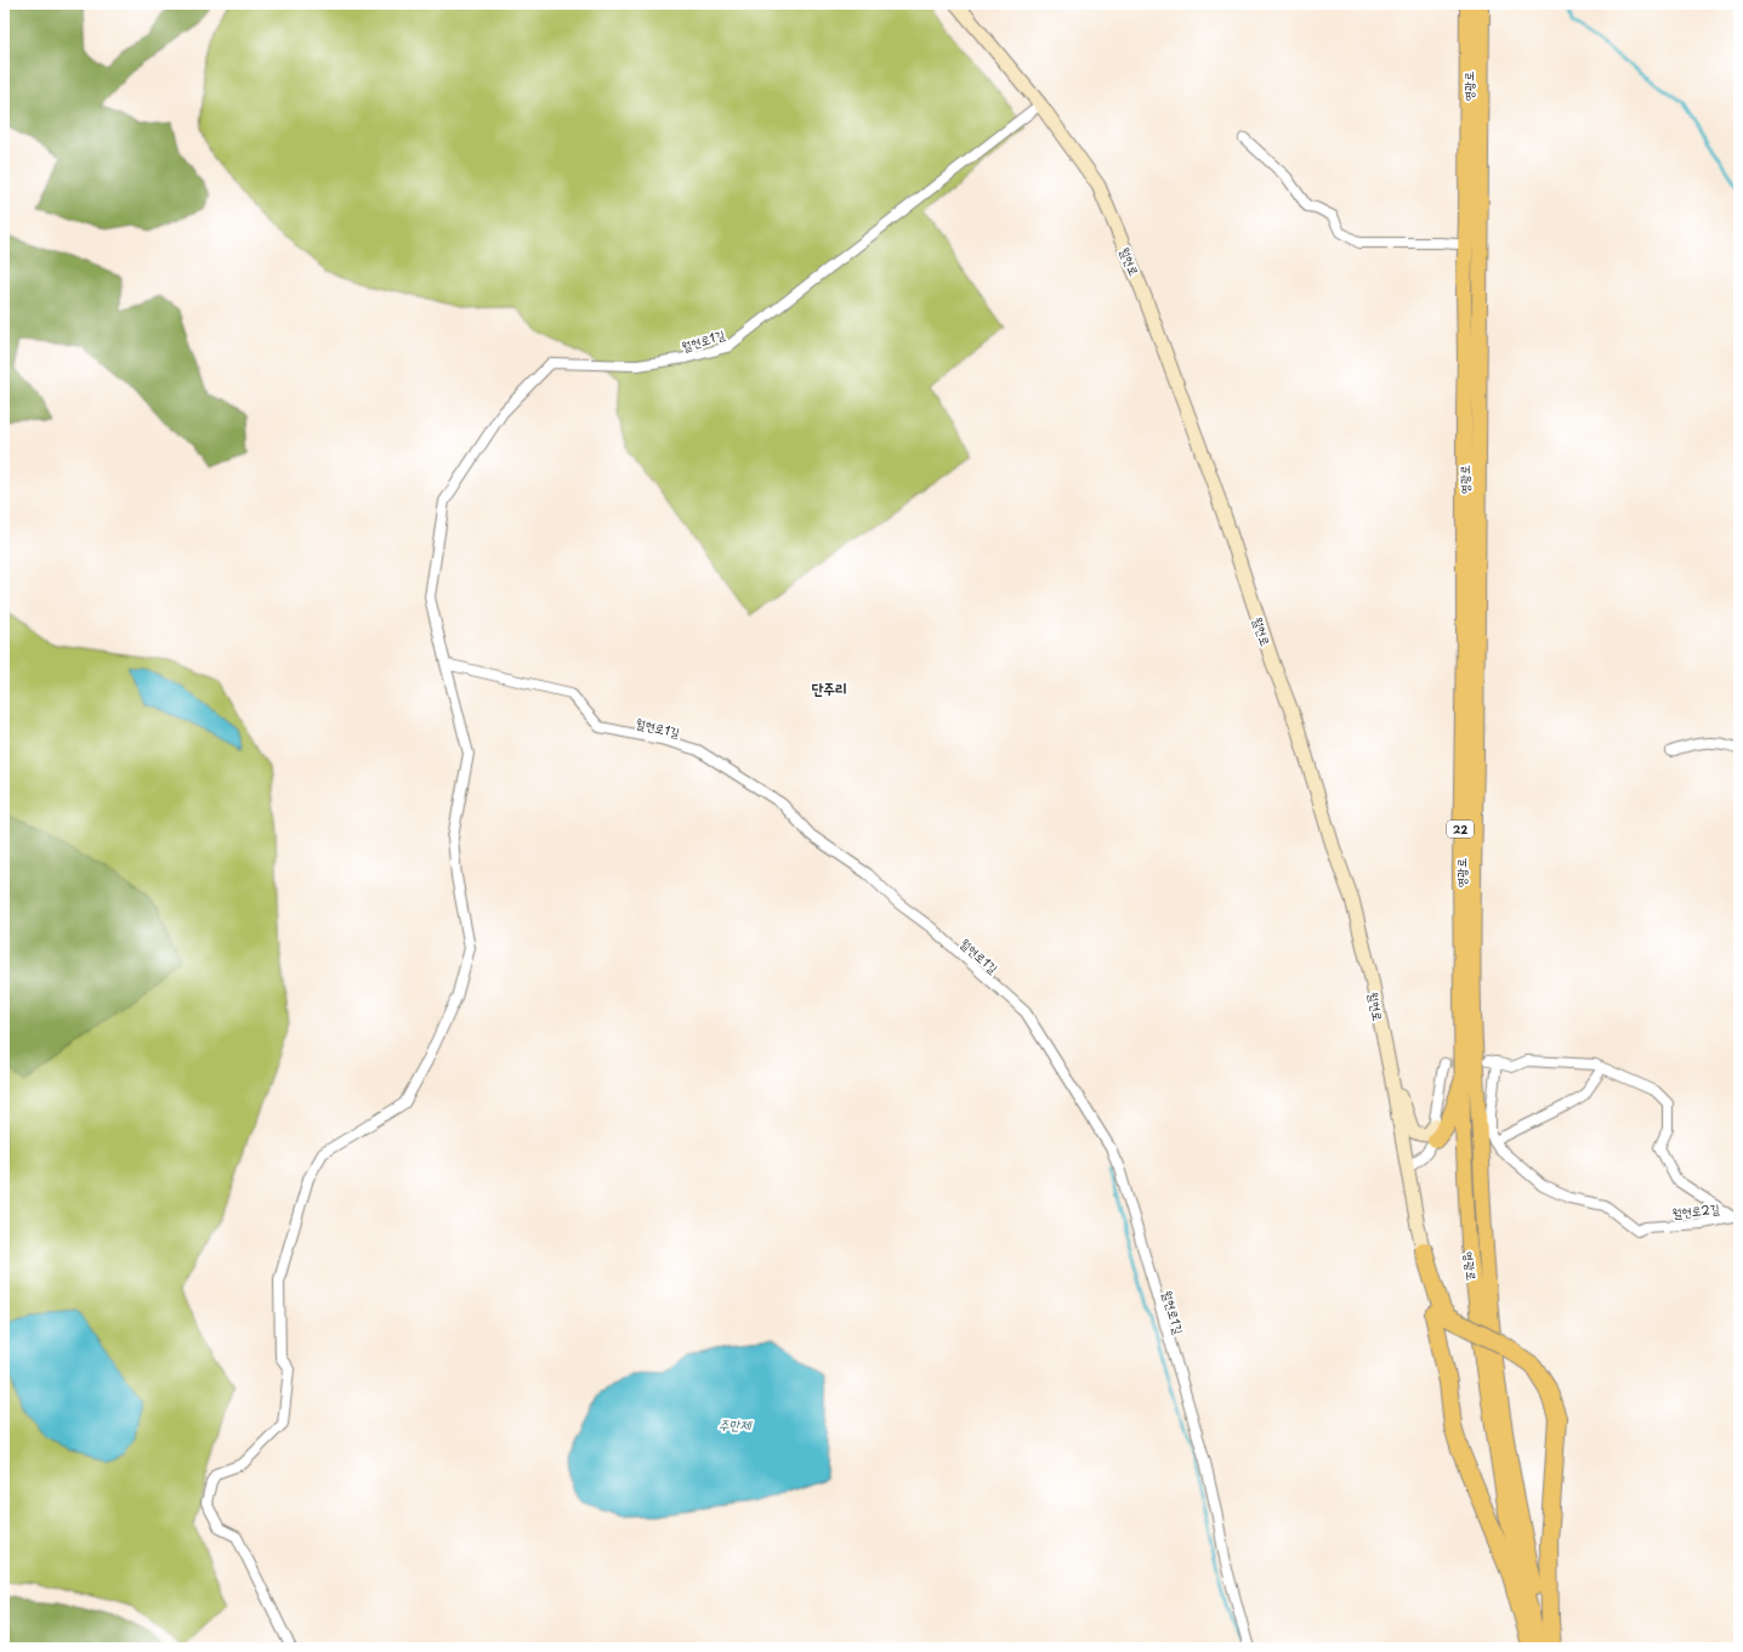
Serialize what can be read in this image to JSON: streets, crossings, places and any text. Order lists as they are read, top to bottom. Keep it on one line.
{"streets":{"main road":["영광로","22"],"street":["월현로","월현로1길","월현로2길"]},"crossings":[["월현로","월현로1길"]],"districts":["단주리"],"water":["주만제"]}
